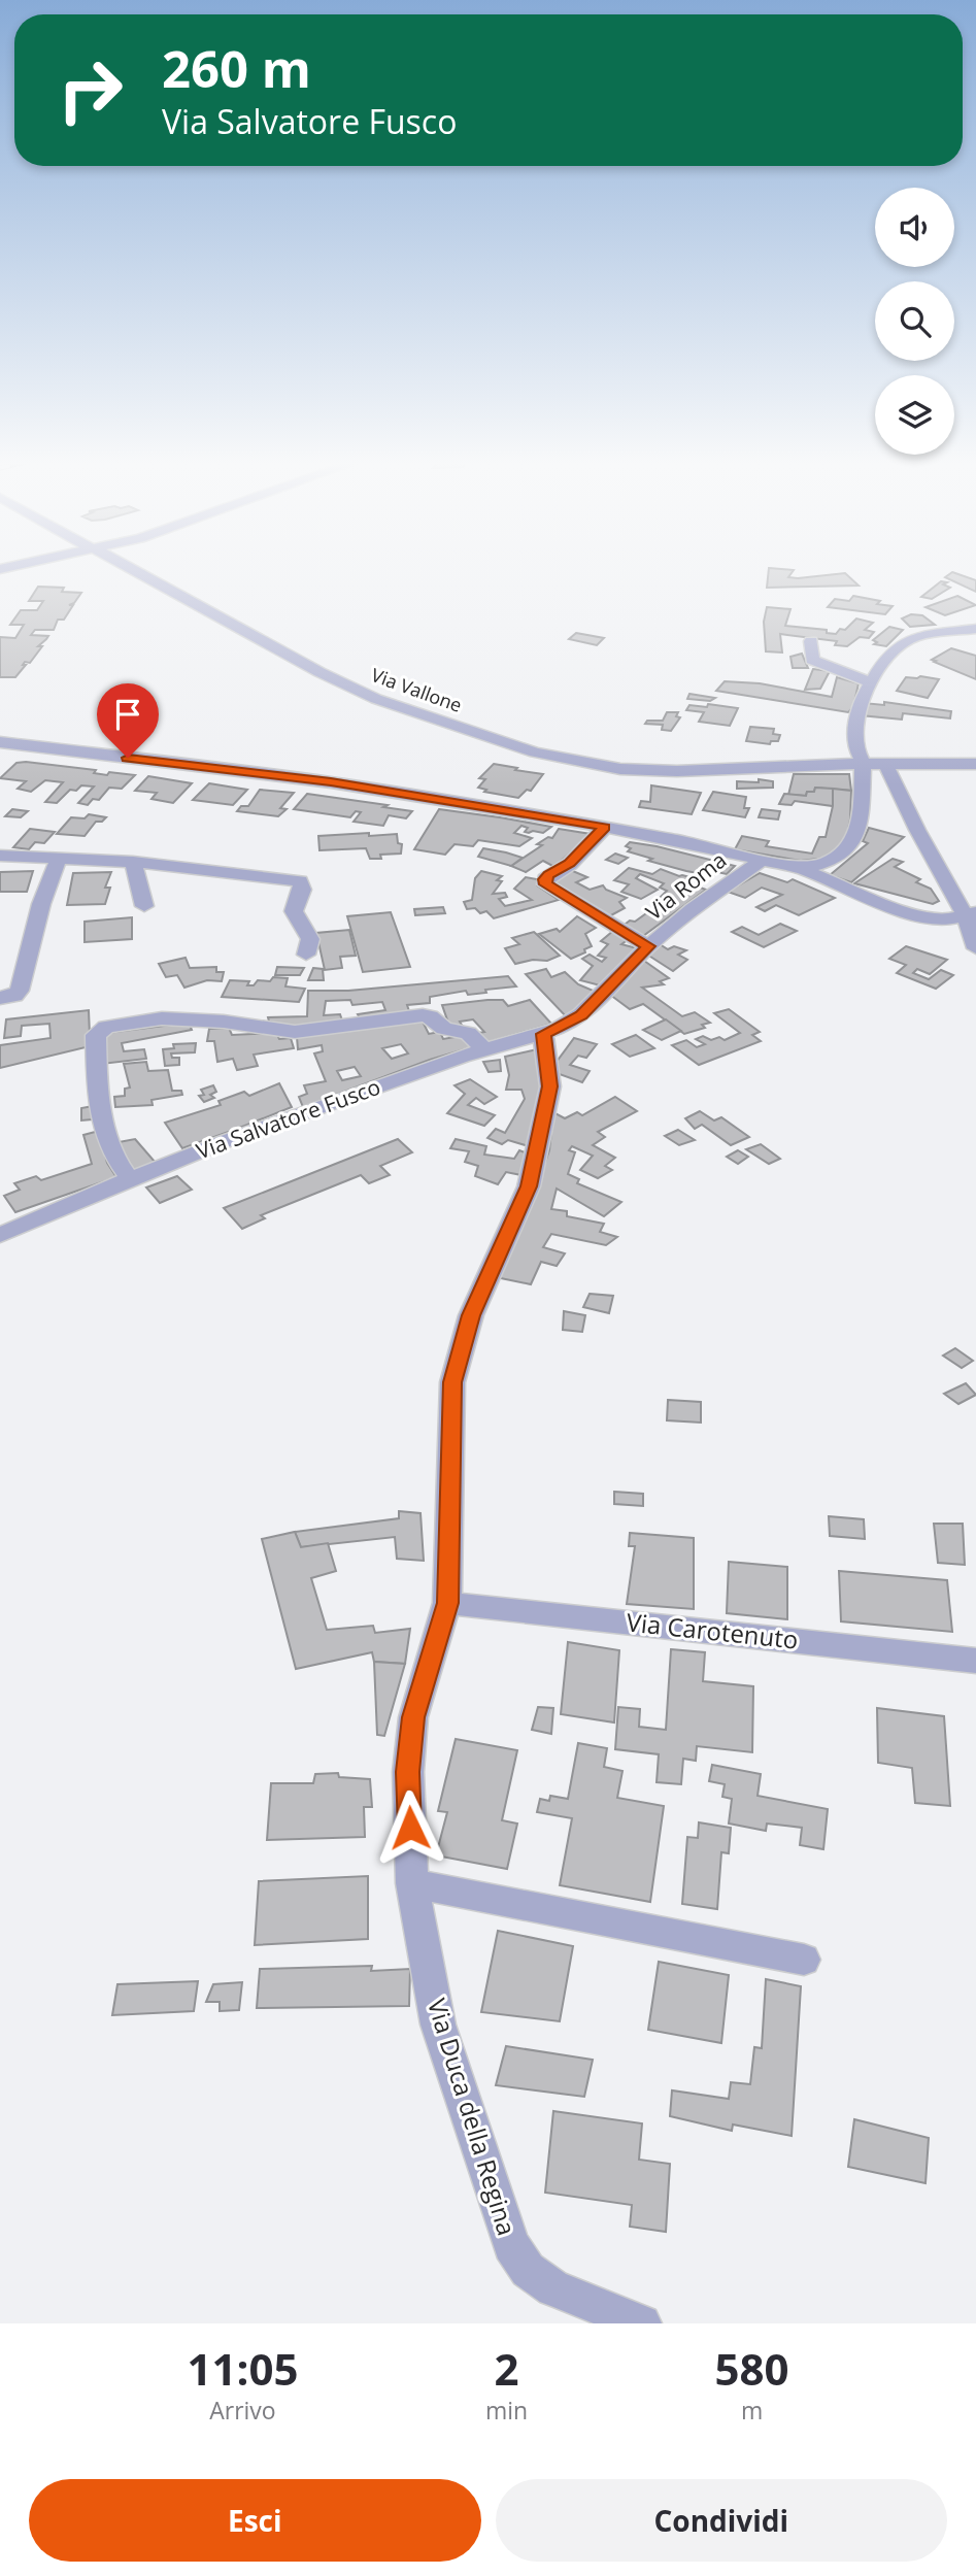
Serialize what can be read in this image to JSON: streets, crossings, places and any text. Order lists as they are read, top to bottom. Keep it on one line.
{"streets":{"street":["Via Vallone","Via Roma","Via Salvatore Fusco","Via Carotenuto","Via Duca della Regina"]},"crossings":[["Via Roma","Via Salvatore Fusco"],["Via Salvatore Fusco","Via Duca della Regina"],["Via Carotenuto","Via Duca della Regina"]],"page":{"turn":["260 m","Via Salvatore Fusco"],"eta":["11:05","Arrivo","2","min","580","m"],"buttons":["Esci","Condividi"]}}
